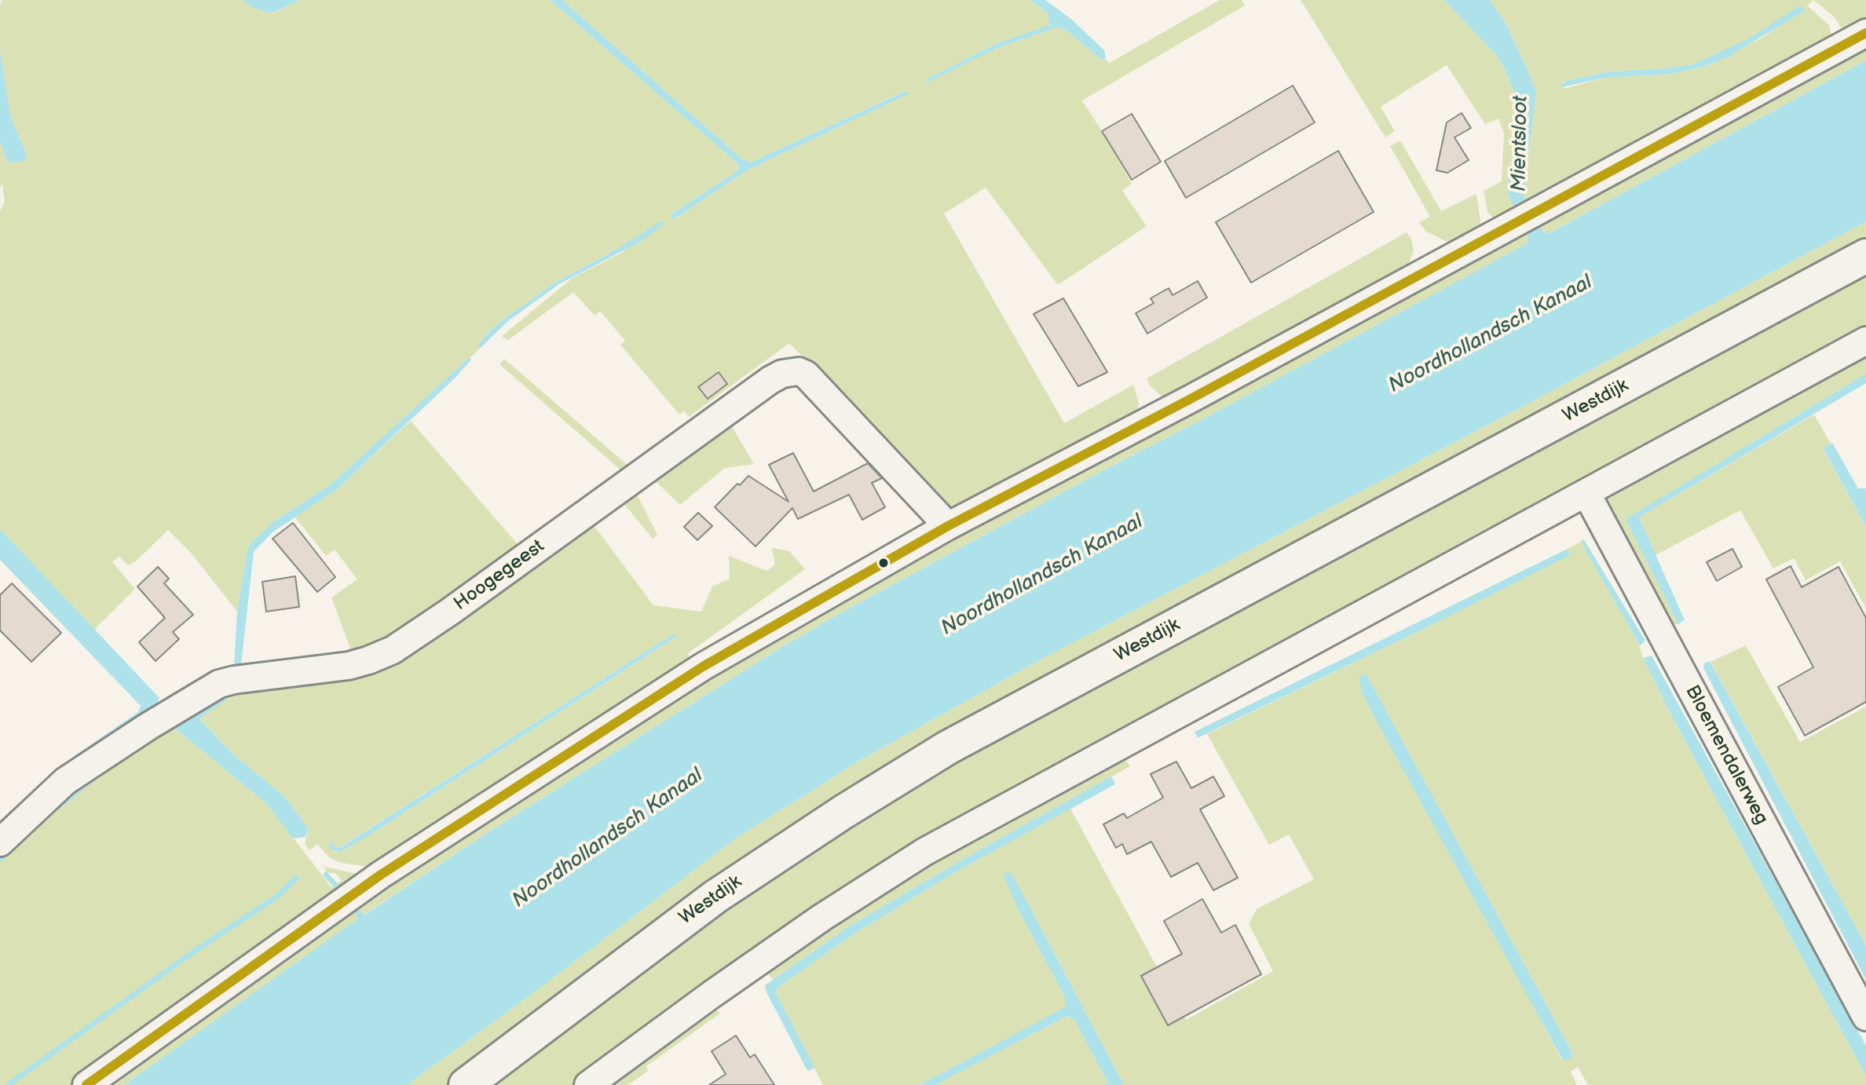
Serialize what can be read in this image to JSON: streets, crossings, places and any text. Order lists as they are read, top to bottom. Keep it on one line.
{"streets":{"main road":["Westdijk"],"street":["Hoogegeest","Bloemendalerweg"]},"water":["Mientsloot","Noordhollandsch Kanaal"]}
